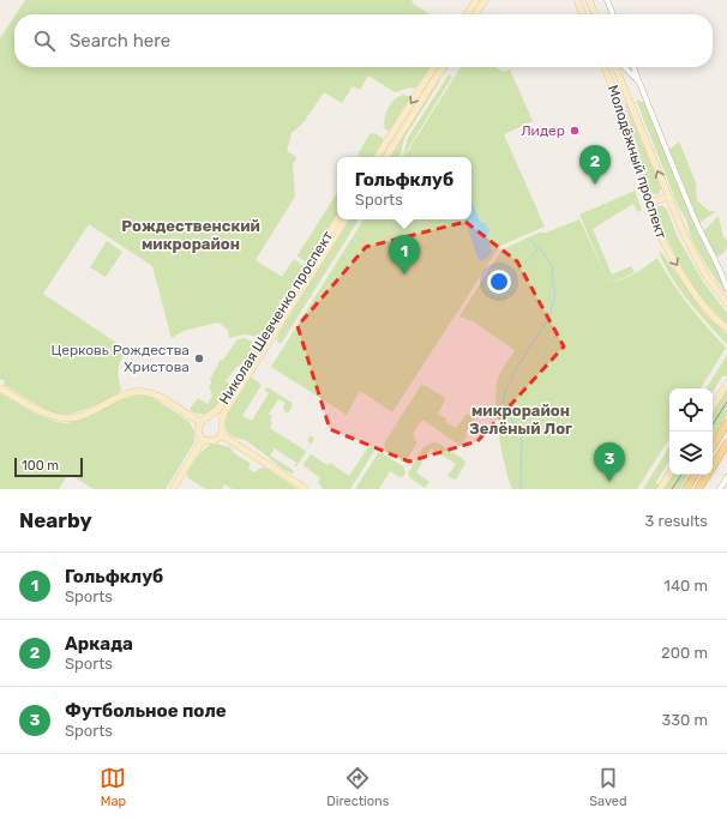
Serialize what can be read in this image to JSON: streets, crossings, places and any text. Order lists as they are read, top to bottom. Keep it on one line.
{"streets":{"main road":["Молодёжный проспект","Николая Шевченко проспект"]},"districts":["Рождественский микрорайон","микрорайон Зелёный Лог"],"places":["Лидер","Церковь Рождества Христова"],"scale_bar":"100 m","page":{"search":"Search here","pins":["2","1","3"],"popup":["Гольфклуб","Sports"],"scale":"100 m","heading":["Nearby","3 results"],"list":[{"mark":"1","name":"Гольфклуб","note":"Sports","value":"140 m"},{"mark":"2","name":"Аркада","note":"Sports","value":"200 m"},{"mark":"3","name":"Футбольное поле","note":"Sports","value":"330 m"}],"nav":["Map","Directions","Saved"]}}
